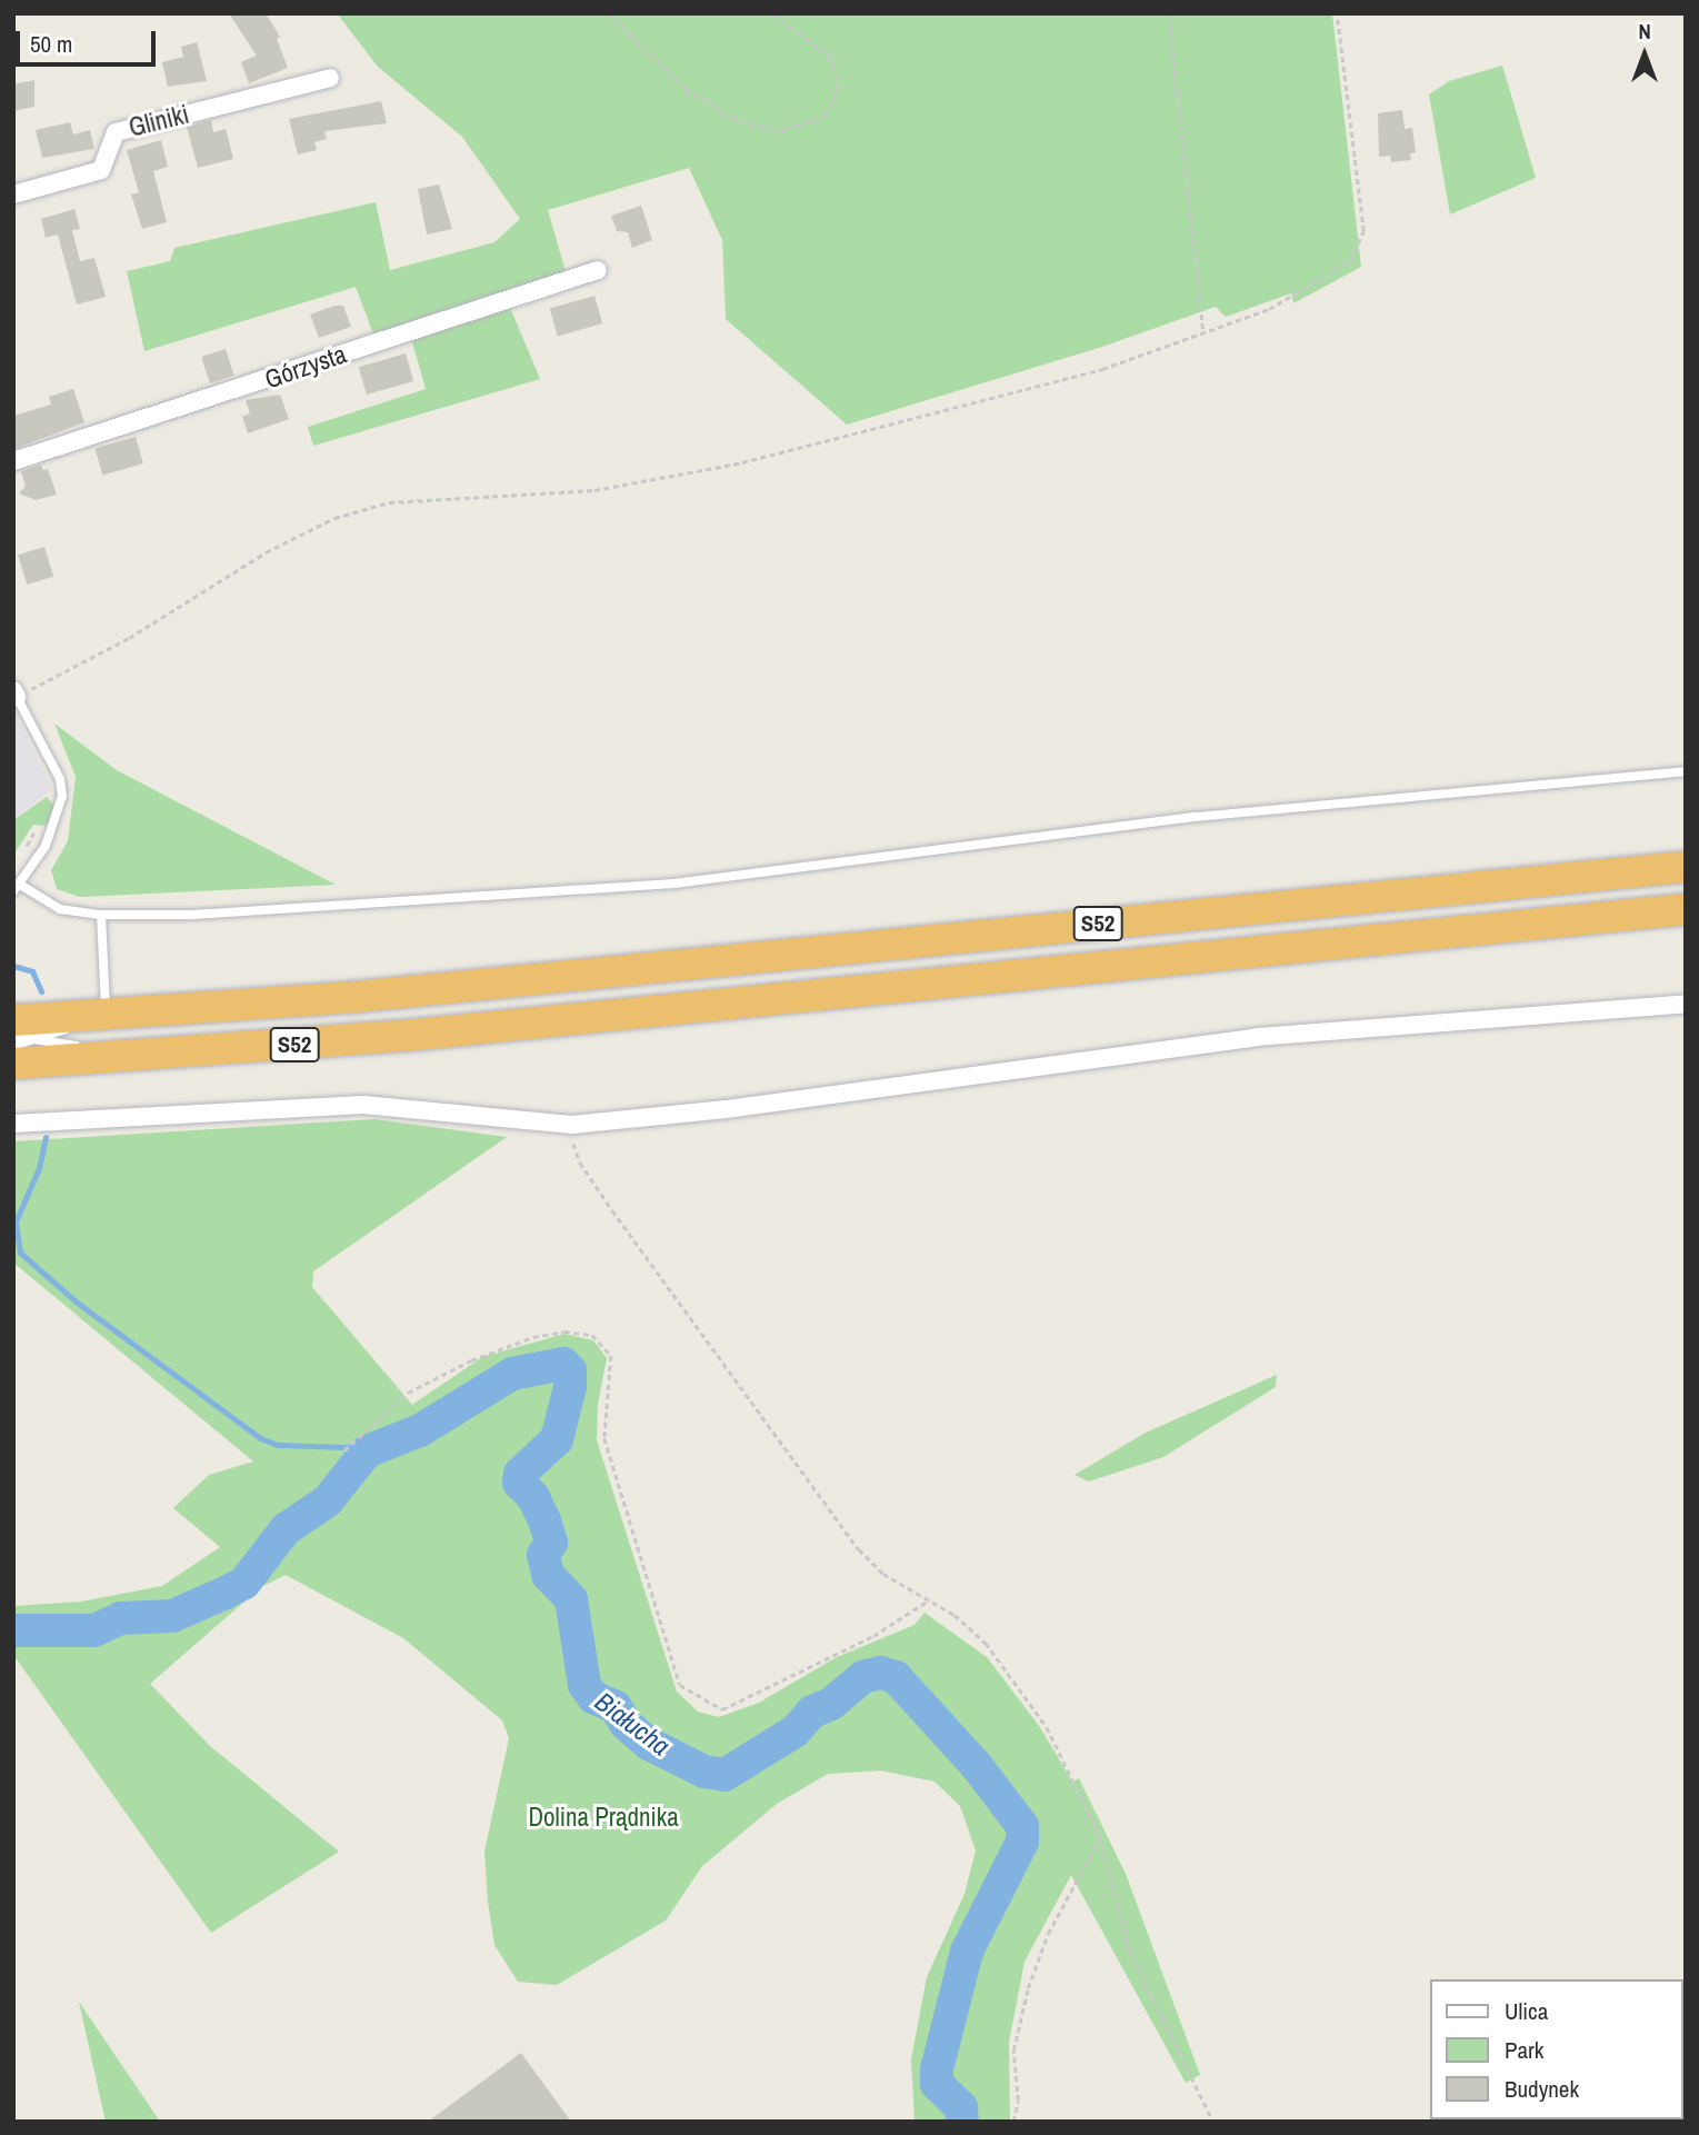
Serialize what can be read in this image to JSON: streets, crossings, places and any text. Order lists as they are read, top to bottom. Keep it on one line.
{"streets":{"highway":["S52"],"street":["Gliniki","Górzysta"]},"water":["Białucha"],"parks":["Dolina Prądnika"],"legend":["Ulica","Park","Budynek"],"scale_bar":"50 m","north":"top"}
